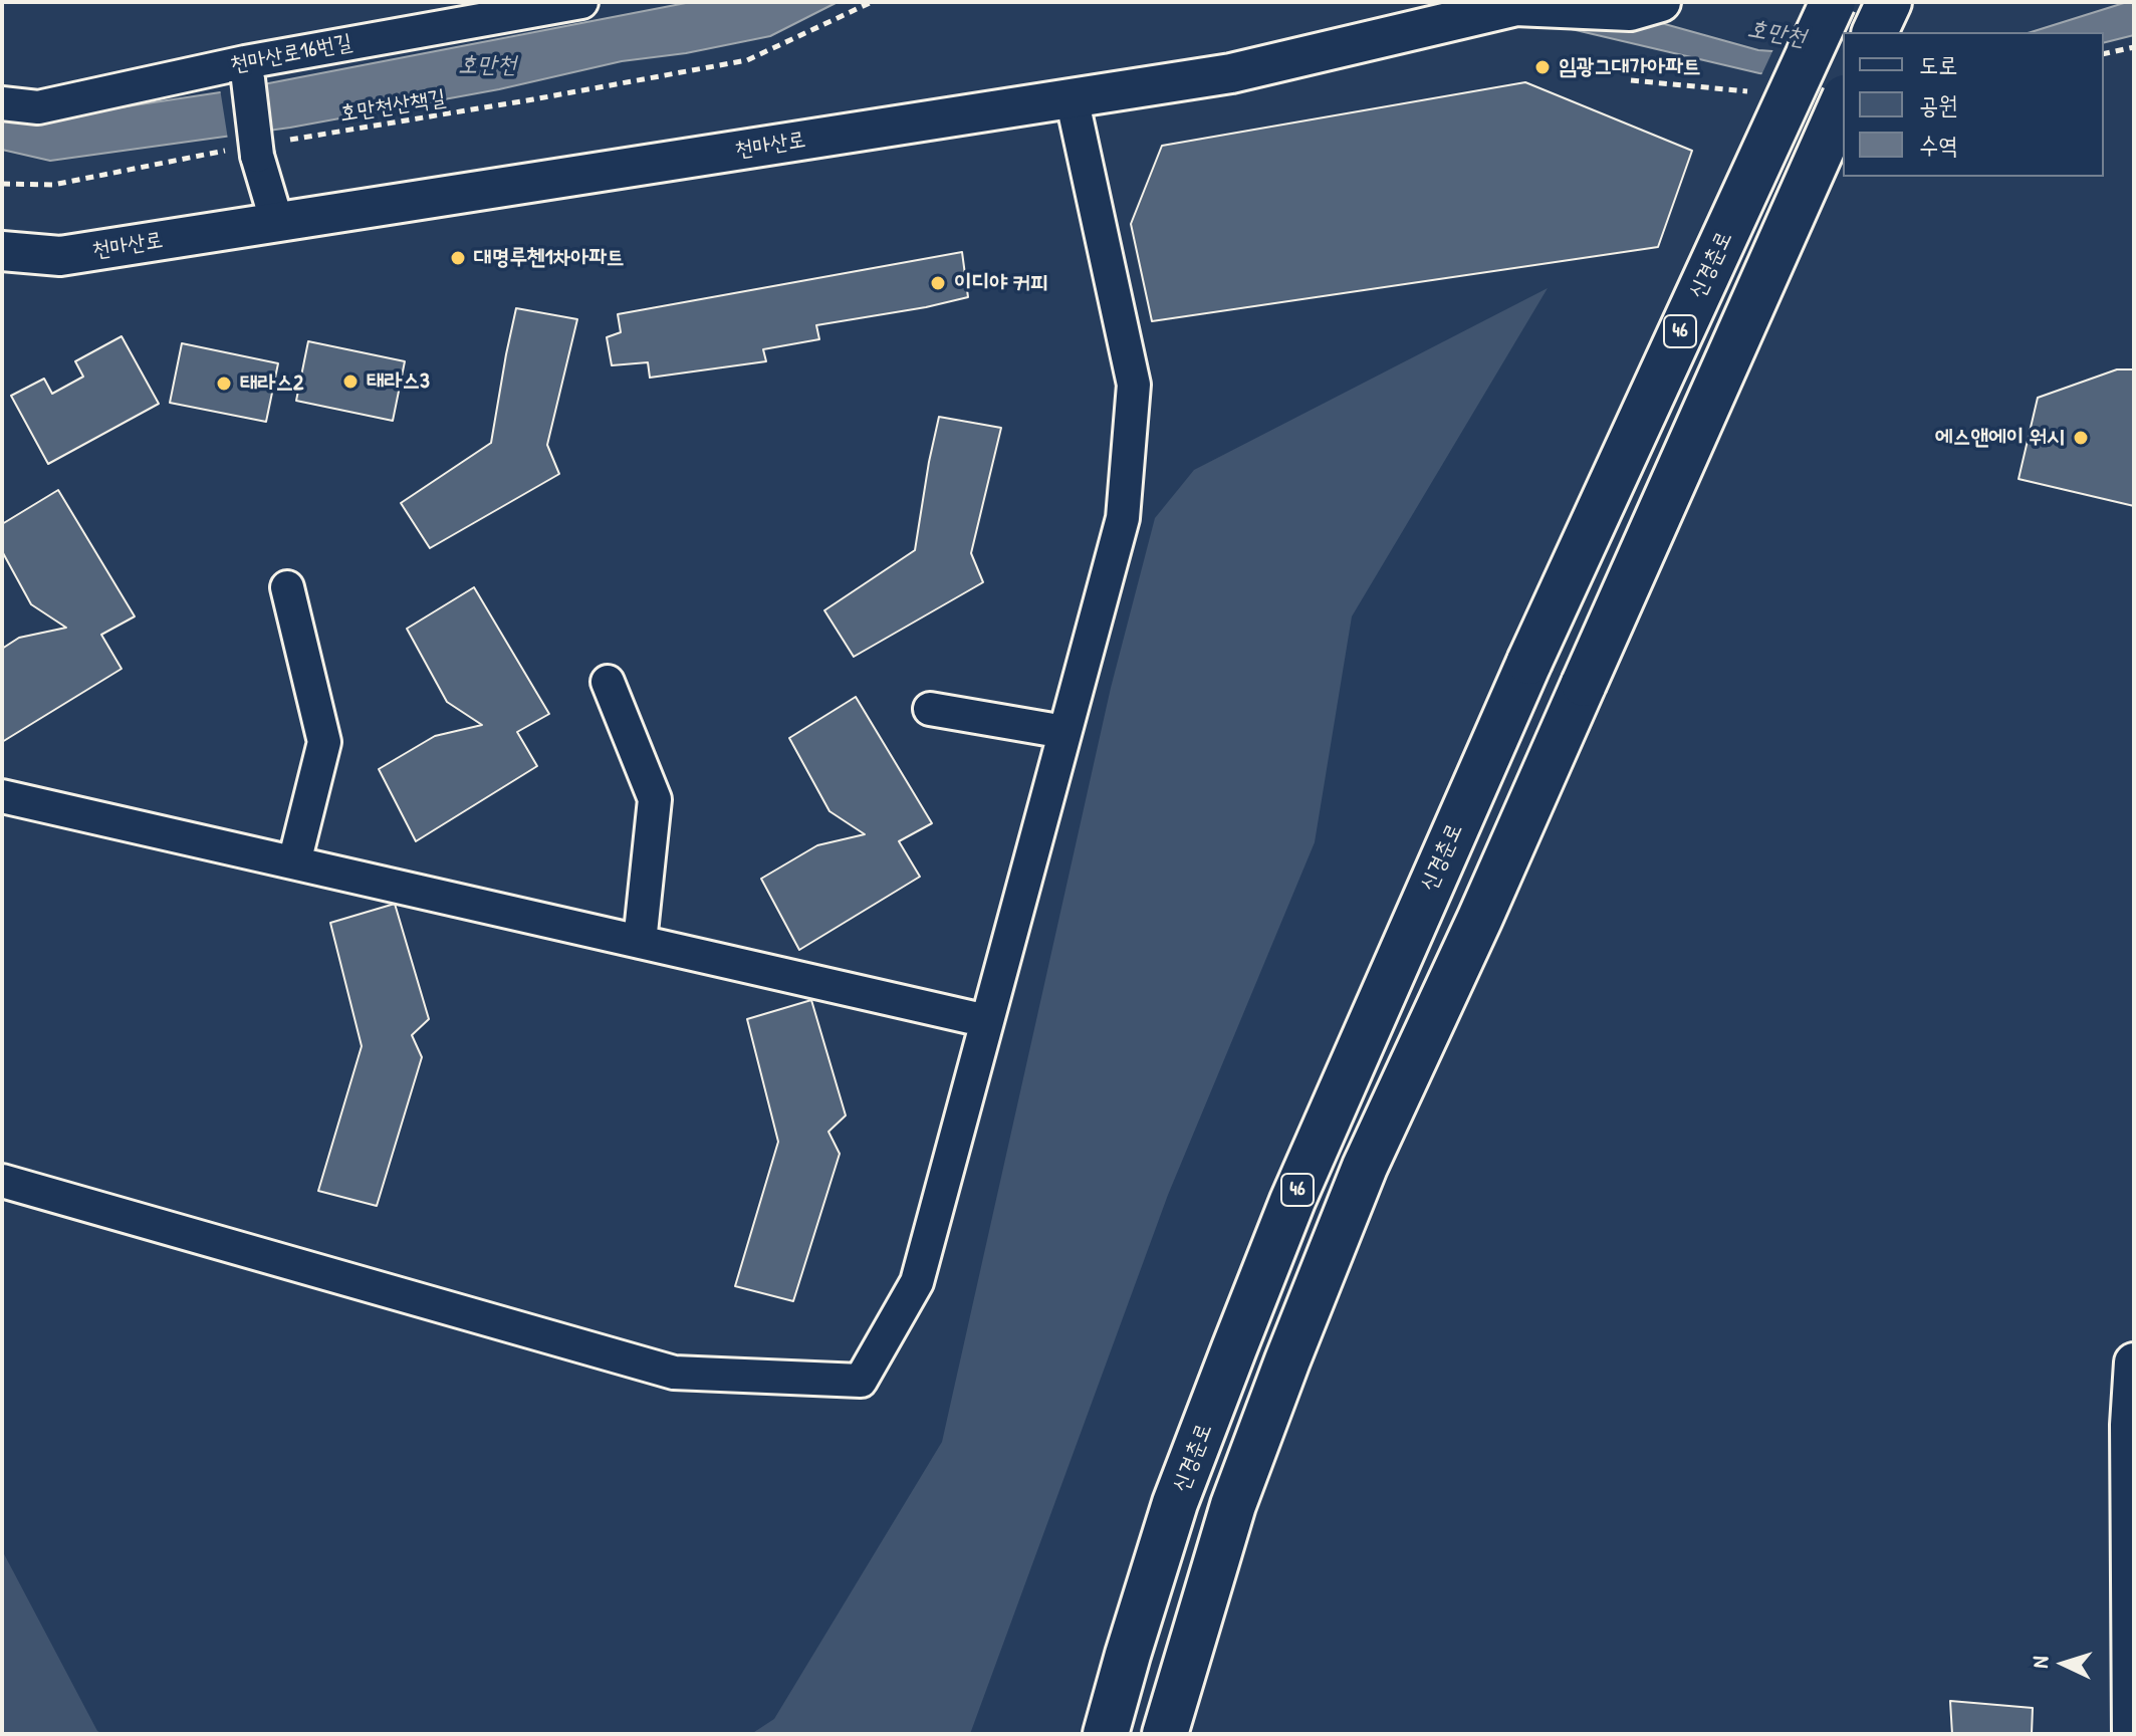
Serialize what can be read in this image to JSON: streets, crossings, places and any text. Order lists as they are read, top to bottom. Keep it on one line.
{"streets":{"highway":["신경춘로","46"],"street":["천마산로16번길","천마산로"],"path":["호만천산책길"]},"water":["호만천"],"places":["임광그대가아파트","대명루첸1차아파트","이디야 커피","태라스3","태라스2","에스앤에이 워시"],"legend":["도로","공원","수역"],"north":"left"}
